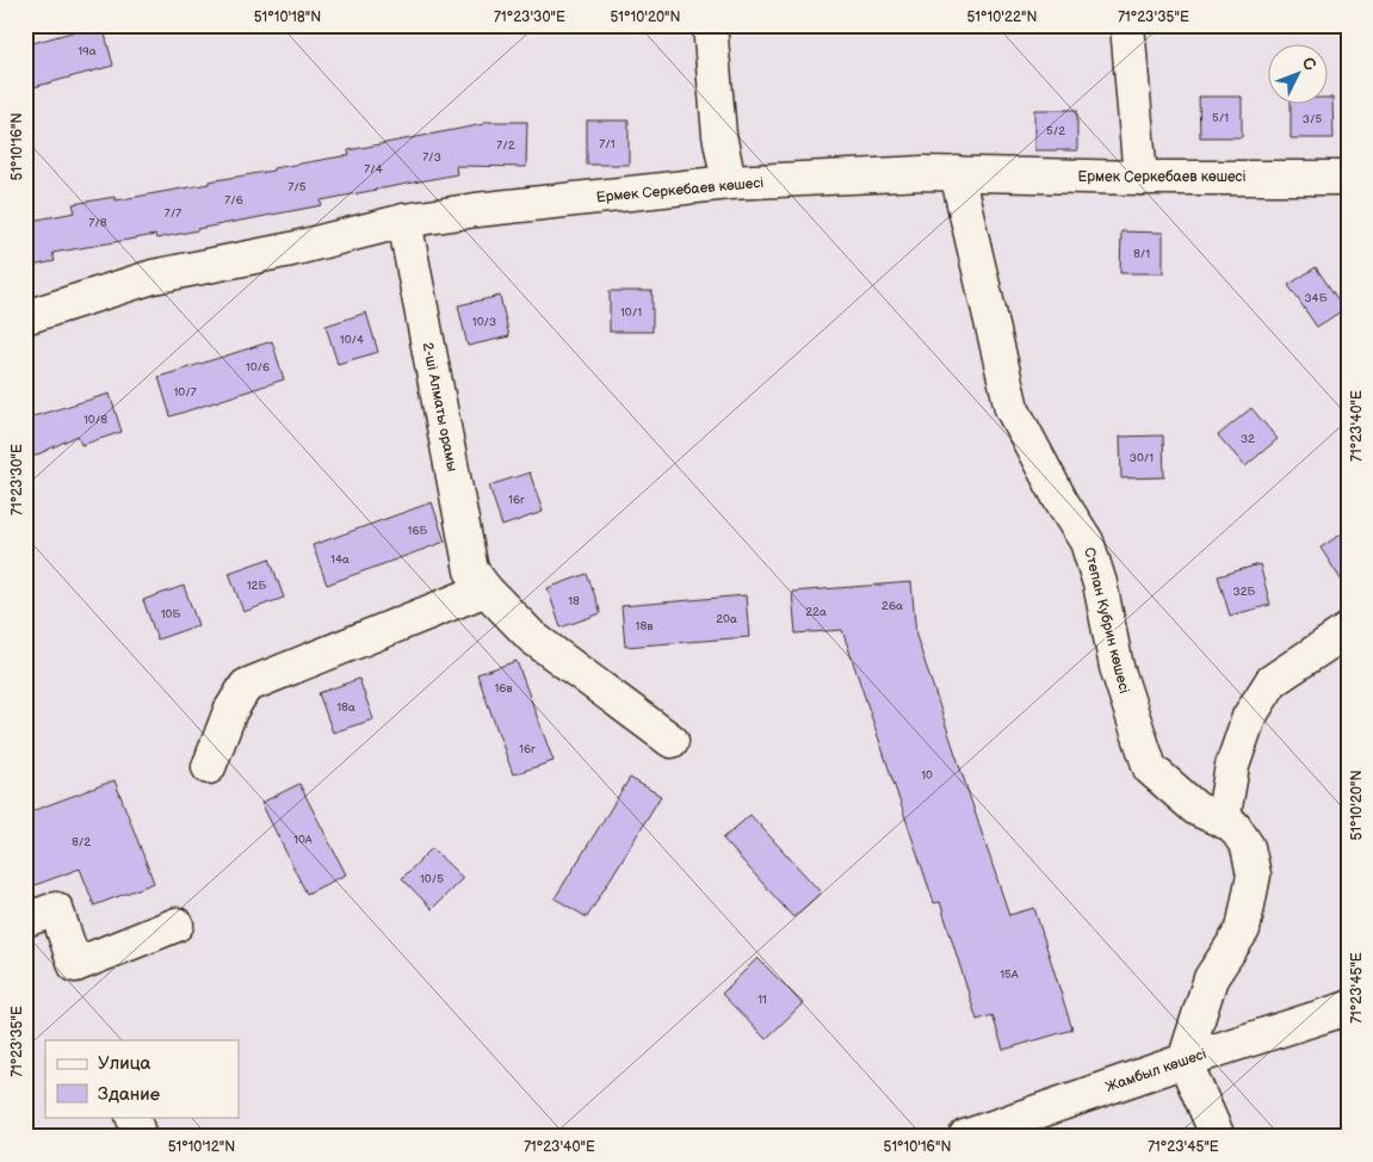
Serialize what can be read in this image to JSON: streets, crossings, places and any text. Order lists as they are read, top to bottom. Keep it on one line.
{"streets":{"street":["Ермек Серкебаев көшесі","2-ші Алматы орамы","Степан Кубрин көшесі","Жамбыл көшесі"]},"crossings":[["Ермек Серкебаев көшесі","2-ші Алматы орамы"],["Ермек Серкебаев көшесі","Степан Кубрин көшесі"],["Степан Кубрин көшесі","Жамбыл көшесі"]],"house_numbers":["19а","5/1","3/5","5/2","7/1","7/2","7/3","7/4","7/5","7/6","7/7","7/8","8/1","34Б","10/1","10/3","10/4","10/6","10/7","10/8","32","30/1","16г","16Б","14а","12Б","32Б","18","26а","22а","10Б","20а","18в","16в","18а","16г","10","10А","8/2","10/5","15А","11"],"legend":["Улица","Здание"],"north":"top right","coordinates":["51°10'18\"N","71°23'30\"E","51°10'20\"N","51°10'22\"N","71°23'35\"E","51°10'16\"N","71°23'40\"E","71°23'45\"E","51°10'12\"N"]}
